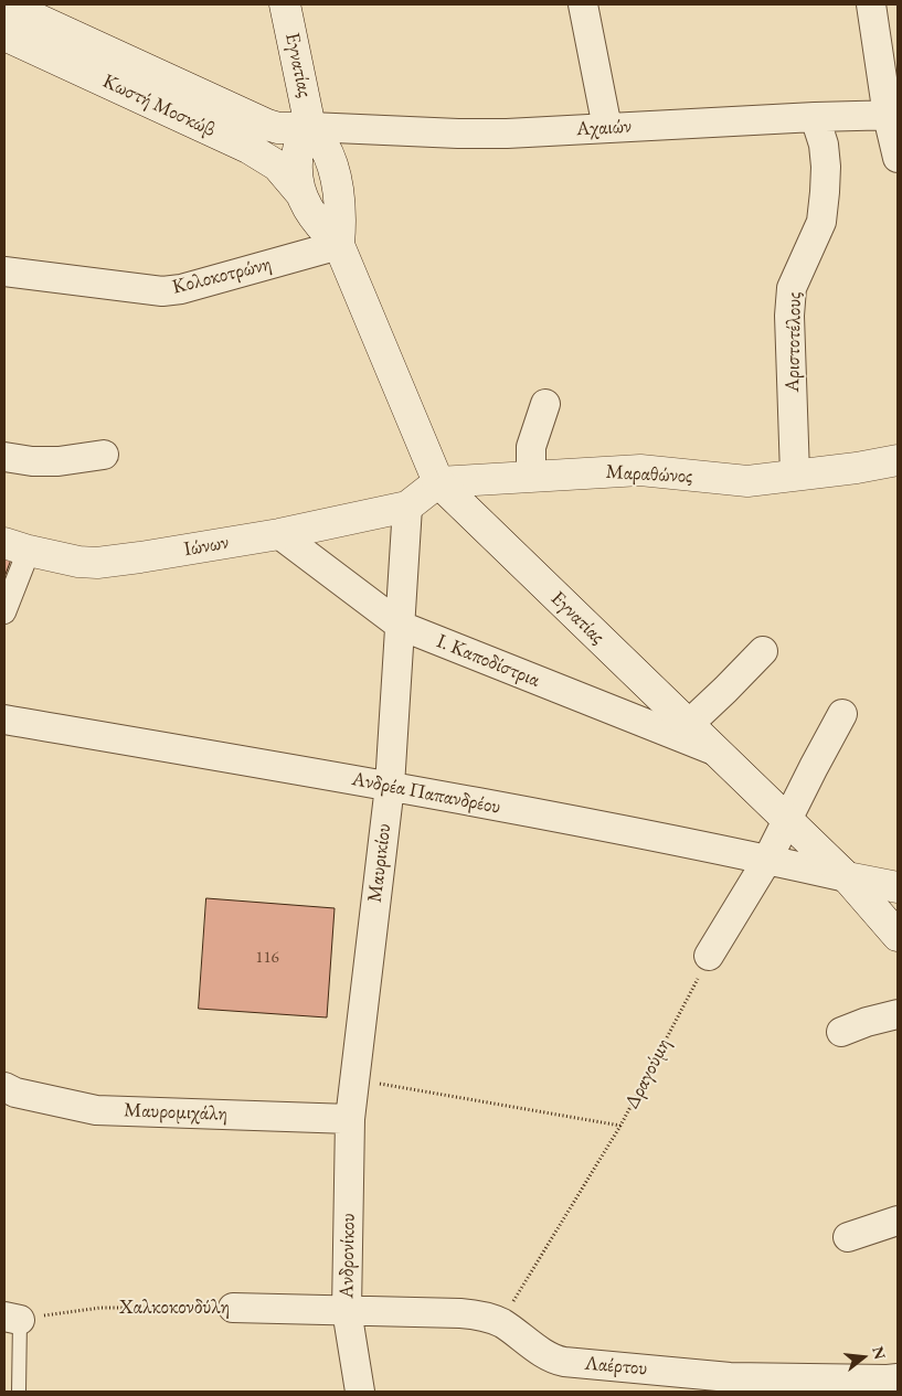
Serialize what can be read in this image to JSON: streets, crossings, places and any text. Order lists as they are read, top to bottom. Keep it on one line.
{"streets":{"main road":["Εγνατίας","Κωστή Μοσκώβ","Μαραθώνος","Ιώνων"],"street":["Αχαιών","Κολοκοτρώνη","Αριστοτέλους","Ι. Καποδίστρια","Ανδρέα Παπανδρέου","Μαυρικίου","Μαυρομιχάλη","Ανδρονίκου","Χαλκοκονδύλη","Λαέρτου"],"path":["Δραγούμη"]},"crossings":[["Εγνατίας","Κωστή Μοσκώβ"],["Εγνατίας","Αχαιών"],["Εγνατίας","Κολοκοτρώνη"],["Εγνατίας","Μαραθώνος"],["Εγνατίας","Ι. Καποδίστρια"],["Εγνατίας","Ανδρέα Παπανδρέου"],["Κωστή Μοσκώβ","Αχαιών"],["Αχαιών","Αριστοτέλους"],["Αριστοτέλους","Μαραθώνος"],["Ιώνων","Ι. Καποδίστρια"],["Ιώνων","Μαυρικίου"],["Ι. Καποδίστρια","Μαυρικίου"],["Ανδρέα Παπανδρέου","Μαυρικίου"],["Μαυρικίου","Μαυρομιχάλη"],["Μαυρικίου","Ανδρονίκου"],["Δραγούμη","Λαέρτου"],["Μαυρομιχάλη","Ανδρονίκου"],["Ανδρονίκου","Χαλκοκονδύλη"],["Ανδρονίκου","Λαέρτου"],["Χαλκοκονδύλη","Λαέρτου"]],"house_numbers":["116"],"north":"right"}
